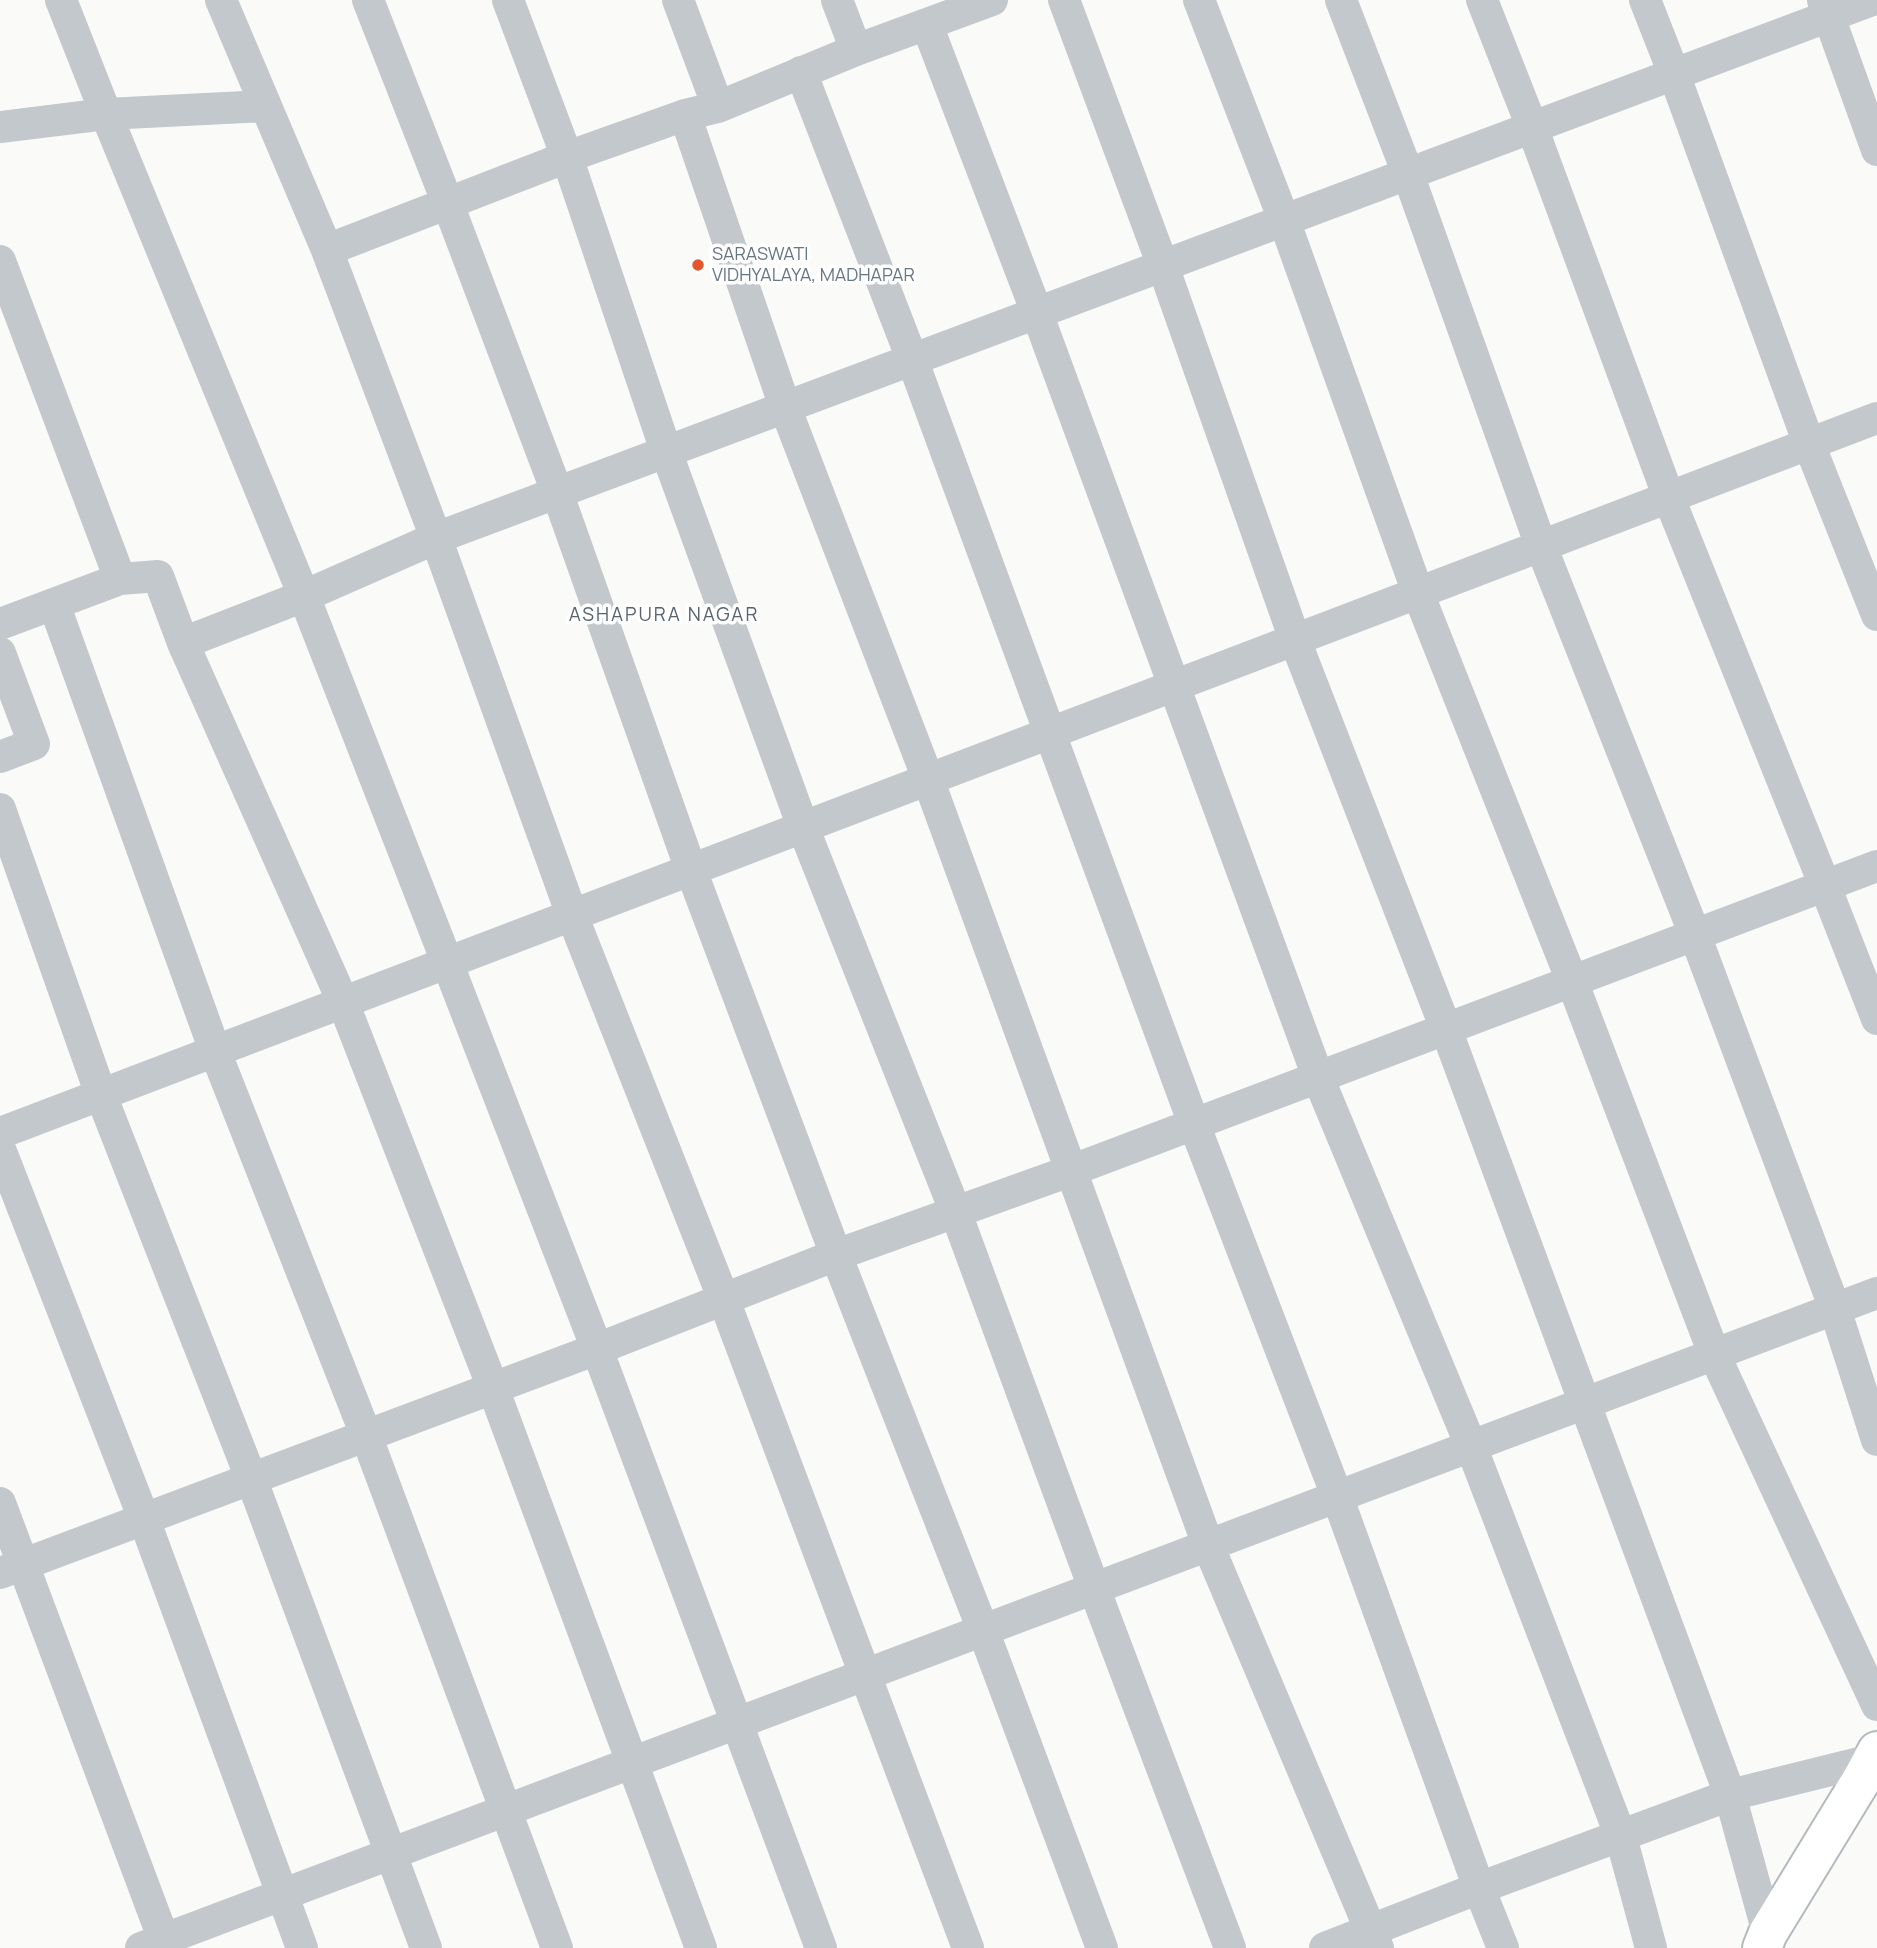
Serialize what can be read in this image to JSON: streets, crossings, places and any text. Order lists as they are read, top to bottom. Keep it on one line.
{"districts":["ASHAPURA NAGAR"],"places":["SARASWATI VIDHYALAYA, MADHAPAR"]}
